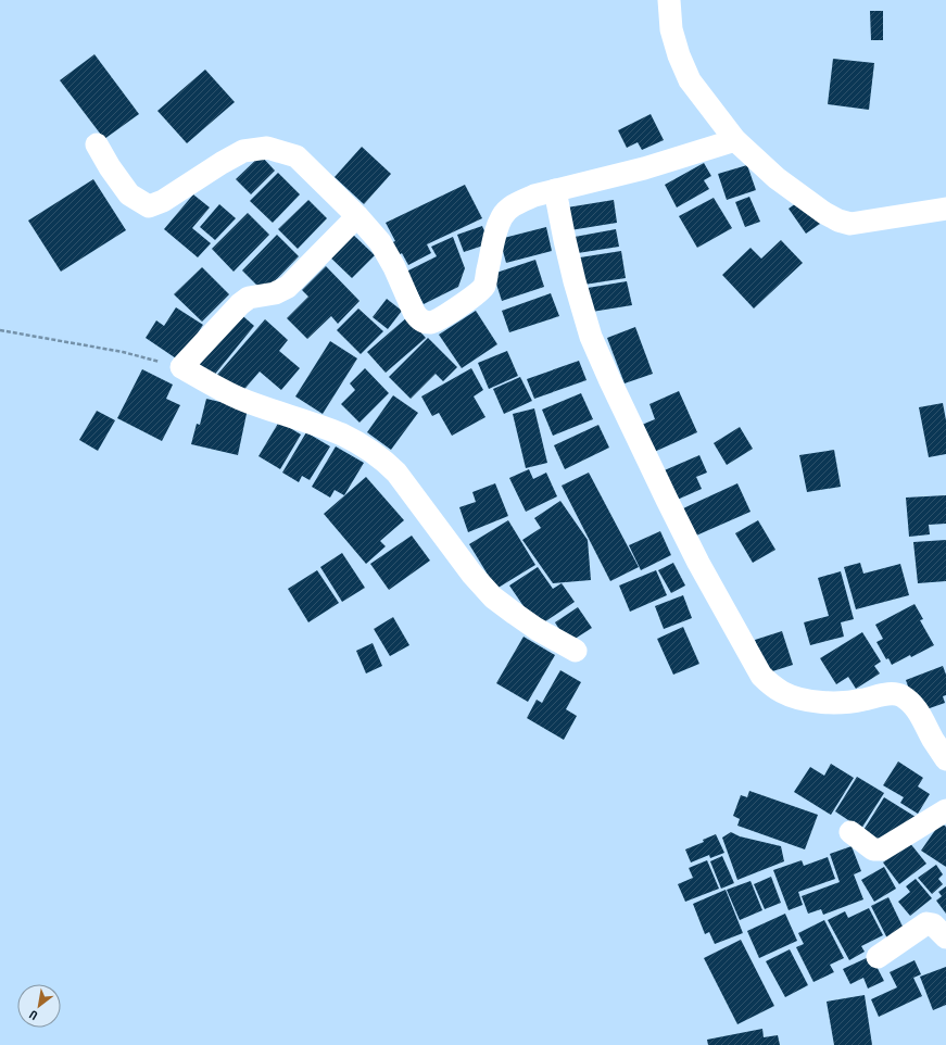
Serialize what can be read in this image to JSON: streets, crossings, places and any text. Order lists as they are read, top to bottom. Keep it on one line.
{"north":"bottom left"}
